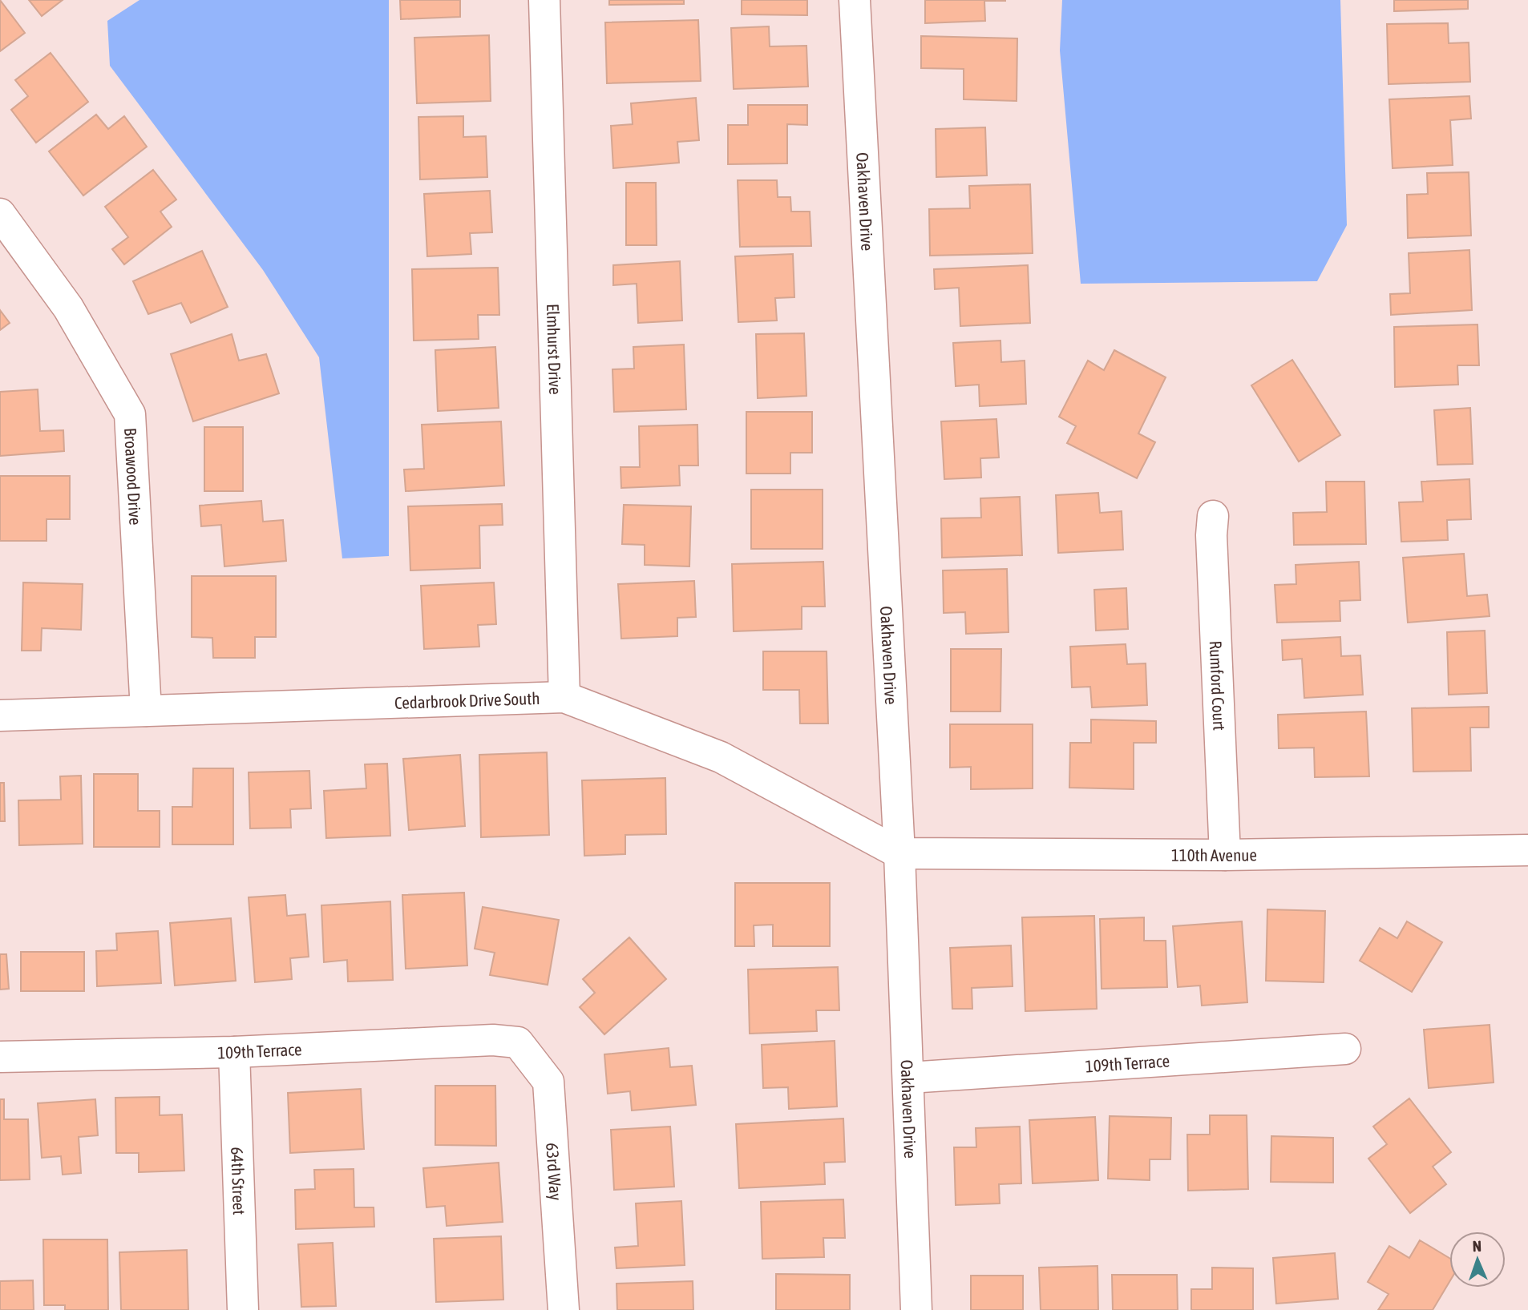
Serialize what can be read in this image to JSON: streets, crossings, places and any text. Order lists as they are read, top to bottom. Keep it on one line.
{"streets":{"street":["Oakhaven Drive","Elmhurst Drive","Broawood Drive","Rumford Court","Cedarbrook Drive South","110th Avenue","109th Terrace","63rd Way","64th Street"]},"crossings":[["Oakhaven Drive","Cedarbrook Drive South"],["Oakhaven Drive","110th Avenue"],["Oakhaven Drive","109th Terrace"],["Elmhurst Drive","Cedarbrook Drive South"],["Broawood Drive","Cedarbrook Drive South"],["Rumford Court","110th Avenue"],["Cedarbrook Drive South","110th Avenue"],["109th Terrace","63rd Way"],["109th Terrace","64th Street"]],"north":"top"}
